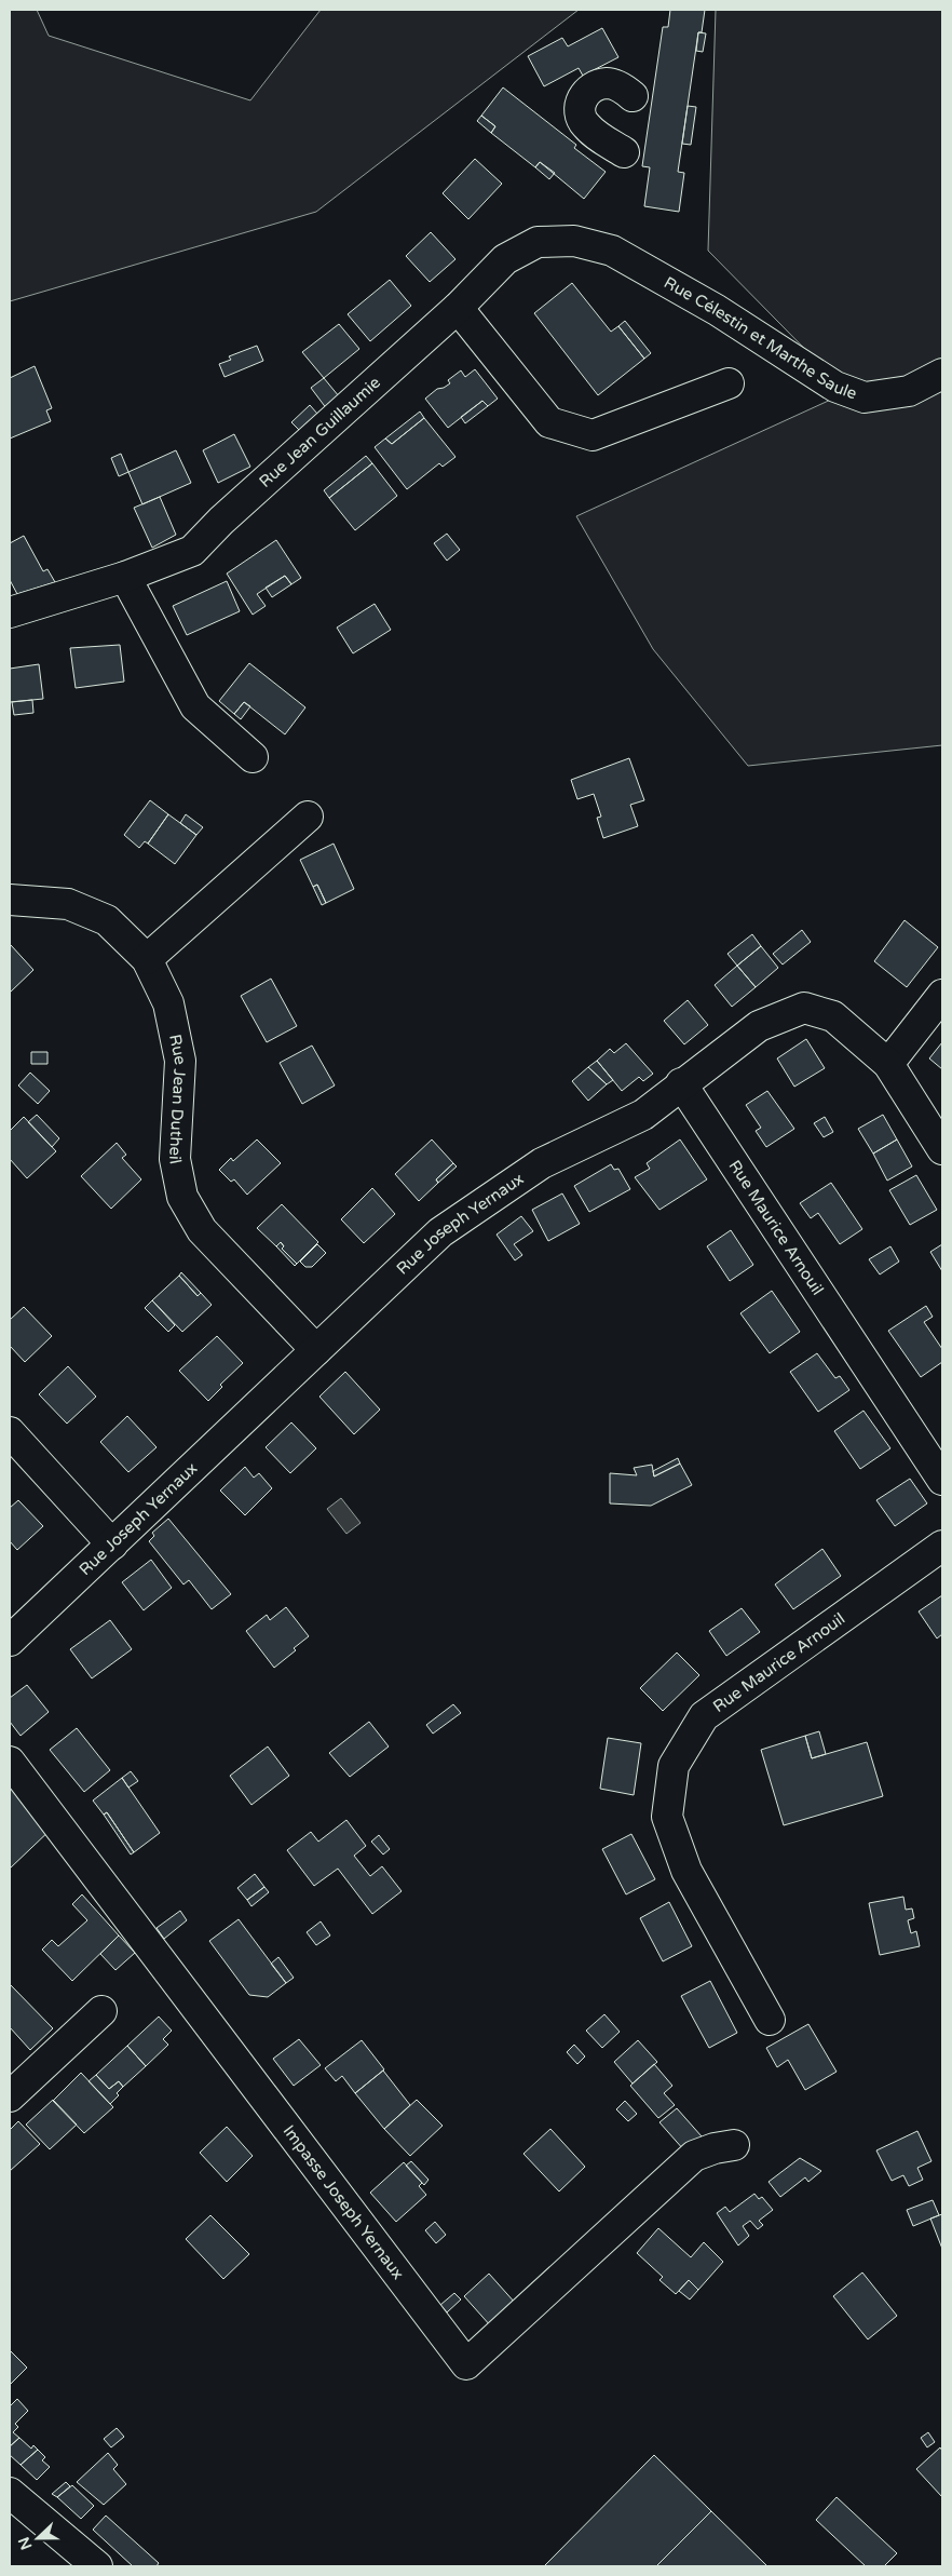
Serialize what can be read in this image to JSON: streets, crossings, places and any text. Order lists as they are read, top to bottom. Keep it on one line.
{"streets":{"street":["Rue Célestin et Marthe Saule","Rue Jean Guillaumie","Rue Jean Dutheil","Rue Joseph Yernaux","Rue Maurice Arnouil","Impasse Joseph Yernaux"]},"crossings":[["Rue Célestin et Marthe Saule","Rue Jean Guillaumie"],["Rue Jean Dutheil","Rue Joseph Yernaux"],["Rue Joseph Yernaux","Rue Maurice Arnouil"]],"north":"left"}
